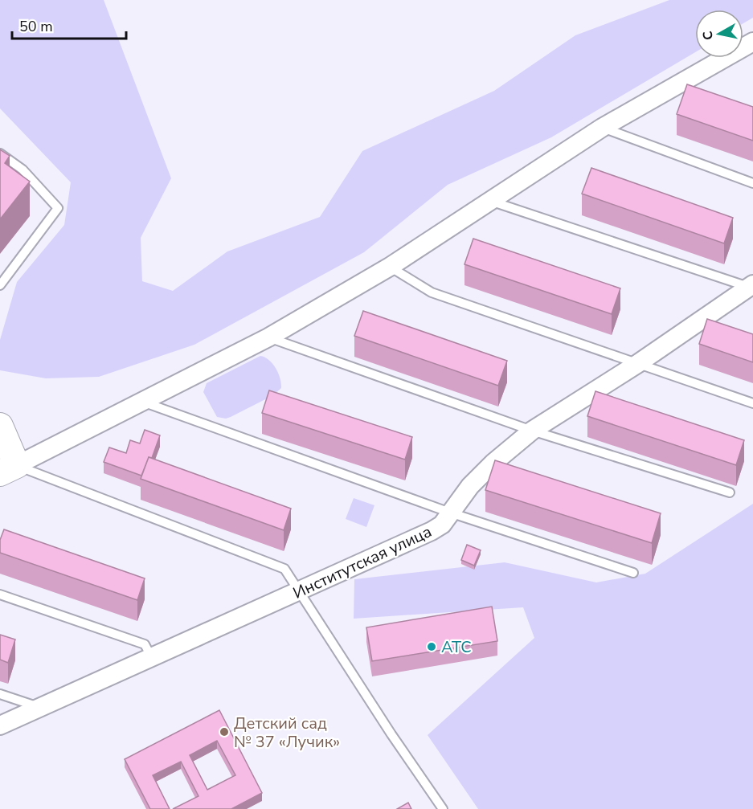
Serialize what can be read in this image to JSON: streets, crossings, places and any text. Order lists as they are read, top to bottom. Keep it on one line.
{"streets":{"street":["Институтская улица"]},"places":["АТС","Детский сад № 37 «Лучик»"],"scale_bar":"50 m","north":"left"}
